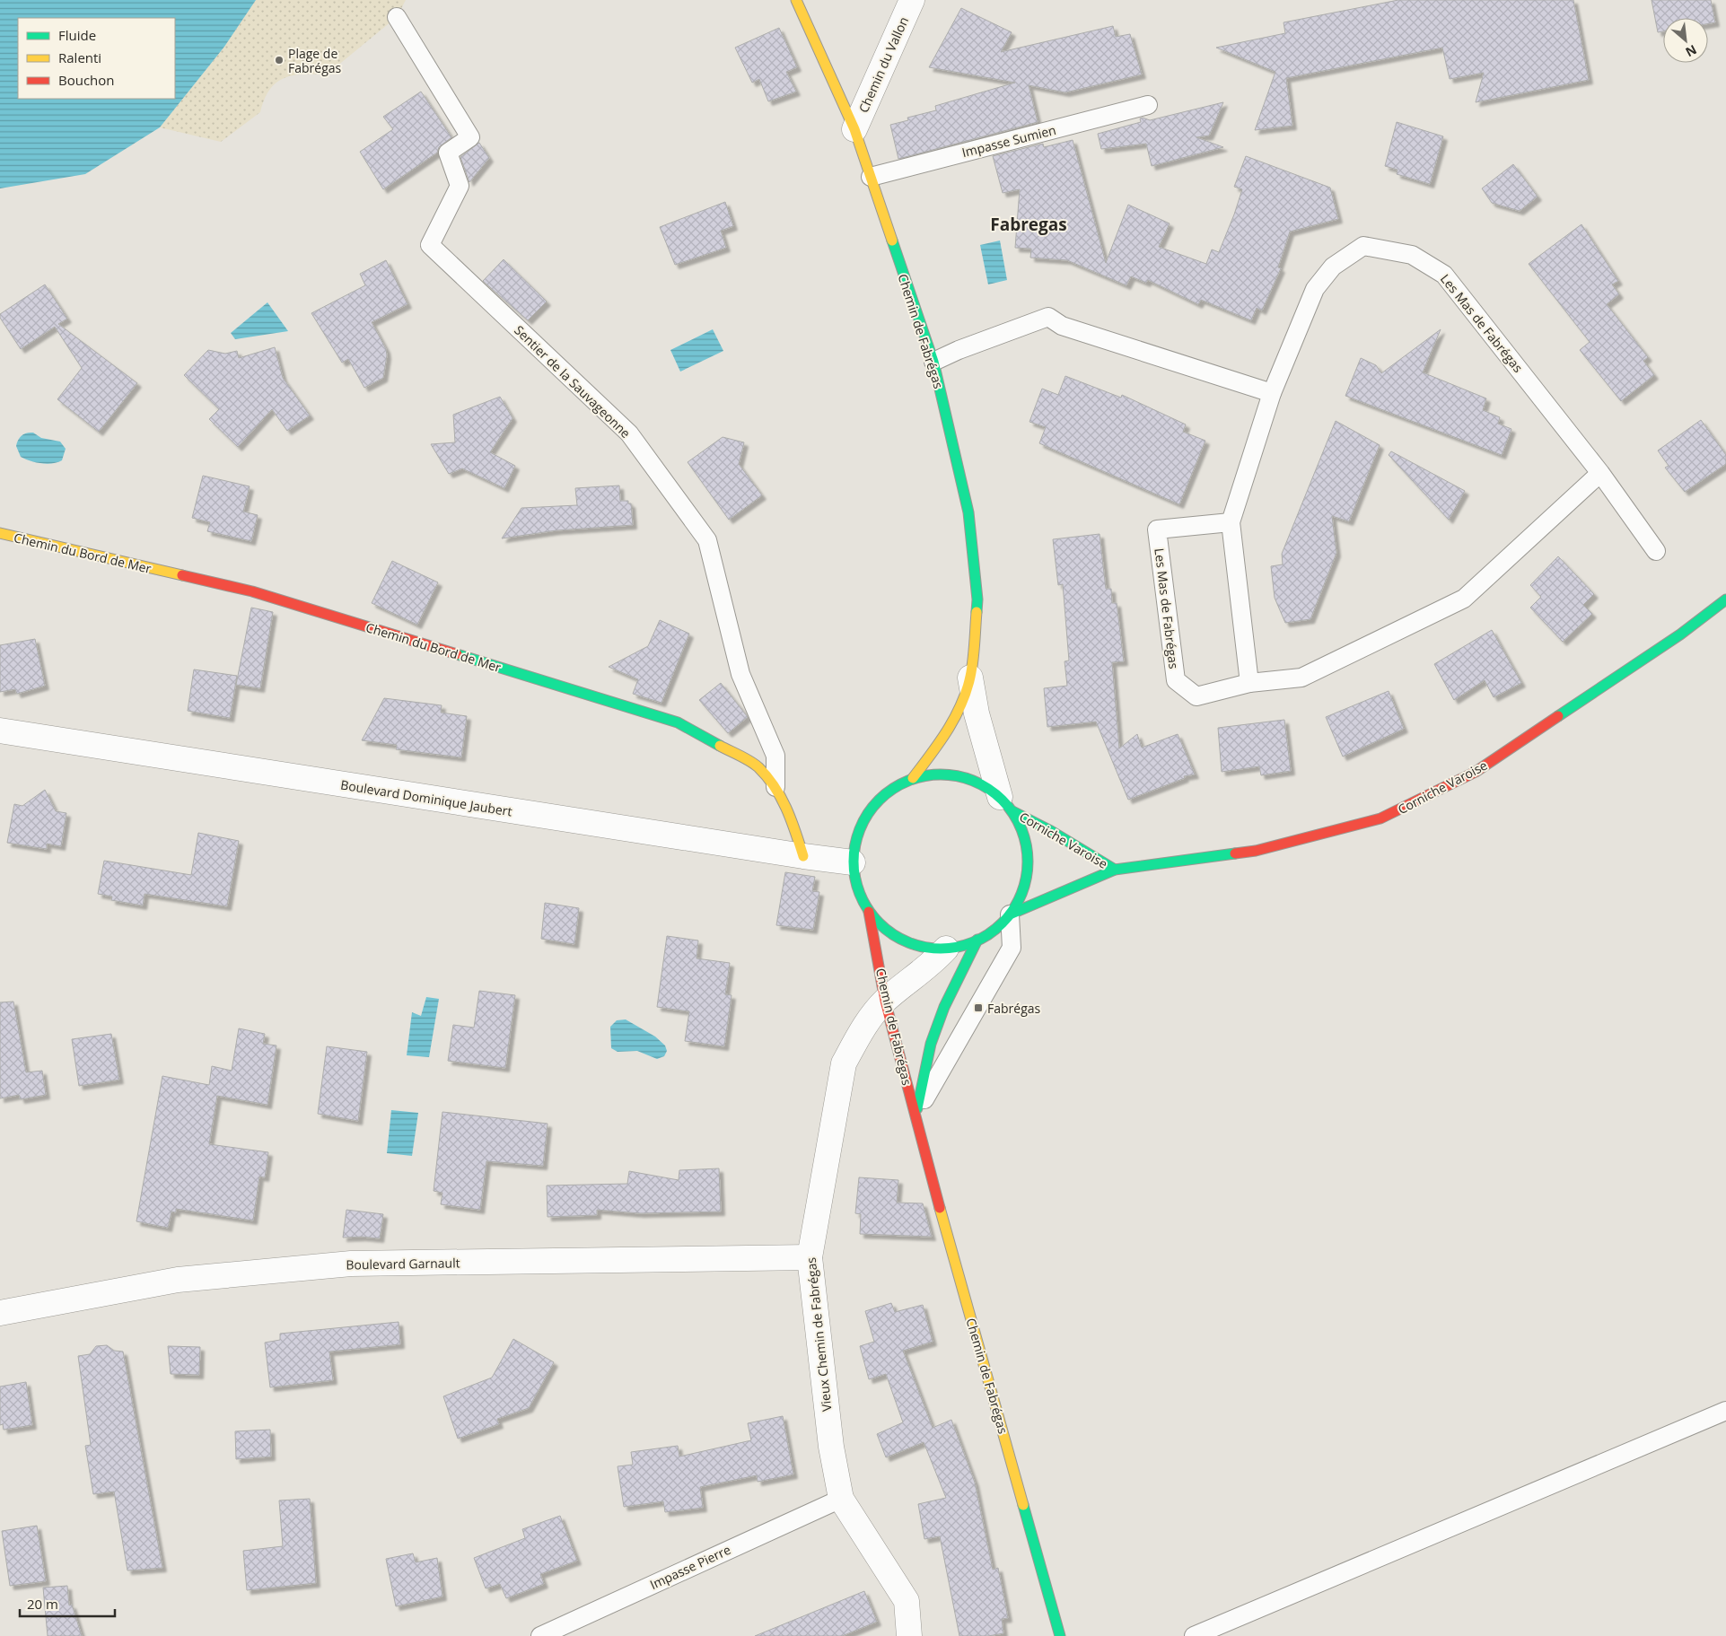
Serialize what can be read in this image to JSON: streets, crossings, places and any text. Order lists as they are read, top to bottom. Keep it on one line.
{"streets":{"street":["Chemin du Vallon","Chemin de Fabrégas","Chemin du Bord de Mer","Corniche Varoise","Boulevard Dominique Jaubert","Boulevard Garnault","Vieux Chemin de Fabrégas"],"lane":["Impasse Sumien","Les Mas de Fabrégas","Sentier de la Sauvageonne","Impasse Pierre"]},"crossings":[["Chemin du Vallon","Chemin de Fabrégas"],["Impasse Sumien","Chemin de Fabrégas"],["Chemin de Fabrégas","Corniche Varoise"],["Chemin de Fabrégas","Vieux Chemin de Fabrégas"],["Sentier de la Sauvageonne","Chemin du Bord de Mer"],["Chemin du Bord de Mer","Boulevard Dominique Jaubert"],["Boulevard Garnault","Vieux Chemin de Fabrégas"],["Vieux Chemin de Fabrégas","Impasse Pierre"]],"districts":["Fabregas"],"places":{"other":["Plage de Fabrégas"],"transit":["Fabrégas"]},"legend":["Fluide","Ralenti","Bouchon"],"scale_bar":"20 m","north":"bottom right"}
